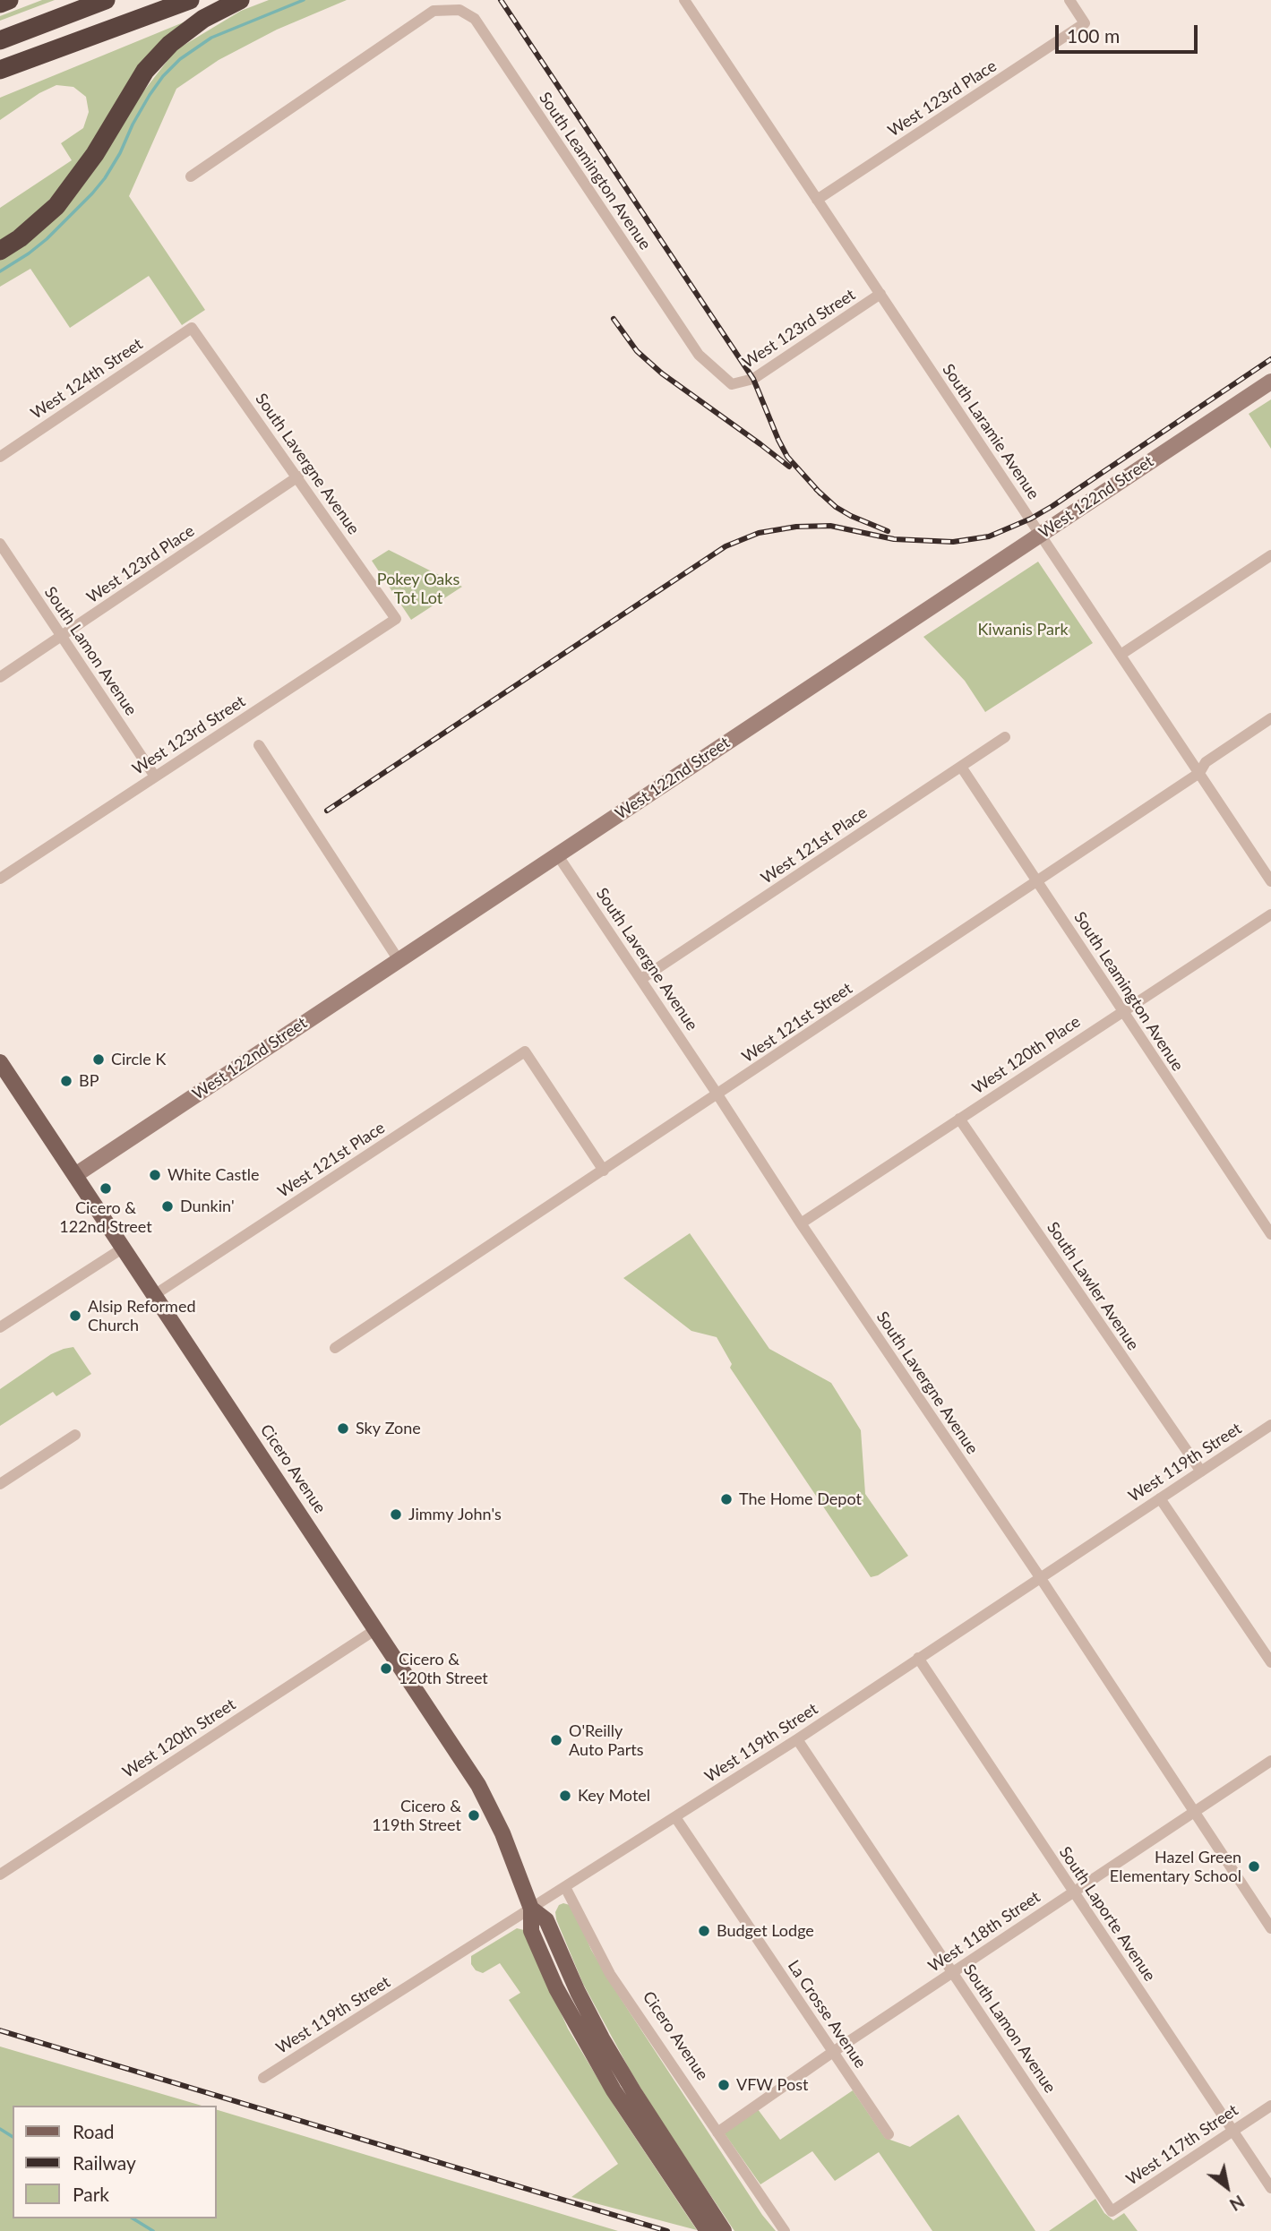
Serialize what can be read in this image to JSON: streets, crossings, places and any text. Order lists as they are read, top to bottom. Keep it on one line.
{"streets":{"main road":["Cicero Avenue"],"street":["West 123rd Place","South Leamington Avenue","West 123rd Street","West 124th Street","South Laramie Avenue","South Lavergne Avenue","West 122nd Street","South Lamon Avenue","West 121st Place","West 121st Street","West 120th Place","South Lawler Avenue","West 119th Street","West 120th Street","South Laporte Avenue","West 118th Street","La Crosse Avenue","West 117th Street"]},"crossings":[["West 123rd Place","South Laramie Avenue"],["West 123rd Place","South Lavergne Avenue"],["West 123rd Place","South Lamon Avenue"],["South Leamington Avenue","West 123rd Street"],["South Leamington Avenue","West 121st Place"],["South Leamington Avenue","West 121st Street"],["South Leamington Avenue","West 120th Place"],["West 123rd Street","South Laramie Avenue"],["West 123rd Street","South Lavergne Avenue"],["West 123rd Street","South Lamon Avenue"],["West 124th Street","South Lavergne Avenue"],["South Laramie Avenue","West 122nd Street"],["South Laramie Avenue","West 121st Street"],["South Lavergne Avenue","West 122nd Street"],["South Lavergne Avenue","West 121st Place"],["South Lavergne Avenue","West 121st Street"],["South Lavergne Avenue","West 120th Place"],["South Lavergne Avenue","West 119th Street"],["South Lavergne Avenue","West 118th Street"],["West 122nd Street","Cicero Avenue"],["South Lamon Avenue","West 119th Street"],["South Lamon Avenue","West 118th Street"],["South Lamon Avenue","West 117th Street"],["West 121st Place","West 121st Street"],["West 121st Place","Cicero Avenue"],["West 120th Place","South Lawler Avenue"],["South Lawler Avenue","West 119th Street"],["West 119th Street","Cicero Avenue"],["West 119th Street","South Laporte Avenue"],["West 119th Street","La Crosse Avenue"],["Cicero Avenue","West 120th Street"],["Cicero Avenue","West 118th Street"],["South Laporte Avenue","West 118th Street"],["South Laporte Avenue","West 117th Street"],["West 118th Street","La Crosse Avenue"]],"parks":["Pokey Oaks Tot Lot","Kiwanis Park"],"places":["Circle K","BP","White Castle","Cicero & 122nd Street","Dunkin'","Alsip Reformed Church","Sky Zone","The Home Depot","Jimmy John's","Cicero & 120th Street","O'Reilly Auto Parts","Key Motel","Cicero & 119th Street","Hazel Green Elementary School","Budget Lodge","VFW Post"],"legend":["Road","Railway","Park"],"scale_bar":"100 m","north":"bottom right"}
